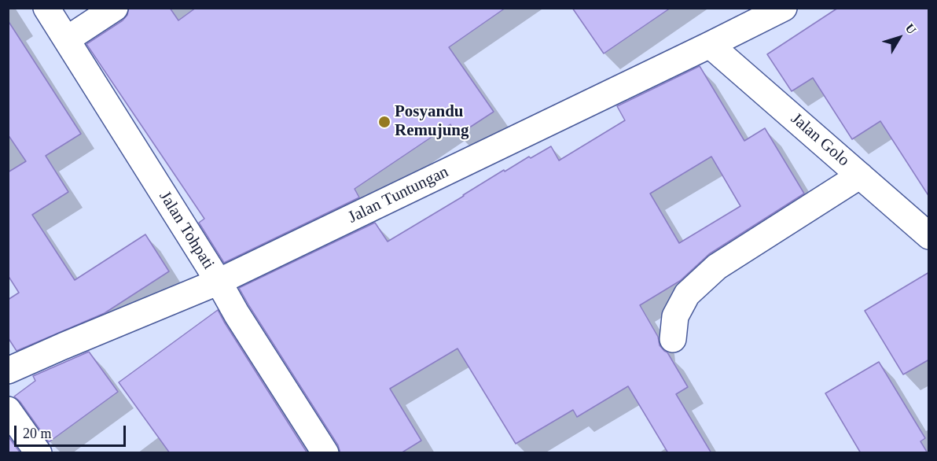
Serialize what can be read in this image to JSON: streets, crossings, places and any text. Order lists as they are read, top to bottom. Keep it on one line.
{"streets":{"street":["Jalan Golo","Jalan Tuntungan","Jalan Tohpati"]},"crossings":[["Jalan Golo","Jalan Tuntungan"],["Jalan Tuntungan","Jalan Tohpati"]],"places":["Posyandu Remujung"],"scale_bar":"20 m","north":"top right"}
